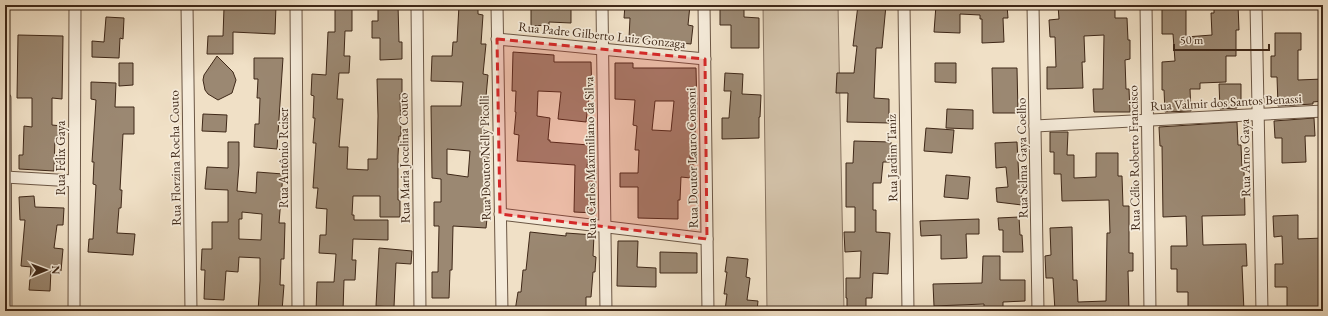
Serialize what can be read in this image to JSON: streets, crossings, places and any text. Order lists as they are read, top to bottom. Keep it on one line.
{"streets":{"street":["Rua Padre Gilberto Luiz Gonzaga","Rua Valmir dos Santos Benassi","Rua Félix Gaya","Rua Florzina Rocha Couto","Rua Antônio Reiser","Rua Maria Jocelina Couto","Rua Doutor Nelly Picolli","Rua Carlos Maximiliano da Silva","Rua Doutor Lauro Consoni","Rua Jardim Taniz","Rua Selma Gaya Coelho","Rua Célio Roberto Francisco","Rua Arno Gaya"]},"crossings":[["Rua Padre Gilberto Luiz Gonzaga","Rua Doutor Nelly Picolli"],["Rua Padre Gilberto Luiz Gonzaga","Rua Carlos Maximiliano da Silva"],["Rua Padre Gilberto Luiz Gonzaga","Rua Doutor Lauro Consoni"],["Rua Valmir dos Santos Benassi","Rua Selma Gaya Coelho"],["Rua Valmir dos Santos Benassi","Rua Célio Roberto Francisco"],["Rua Valmir dos Santos Benassi","Rua Arno Gaya"]],"scale_bar":"50 m","north":"right"}
